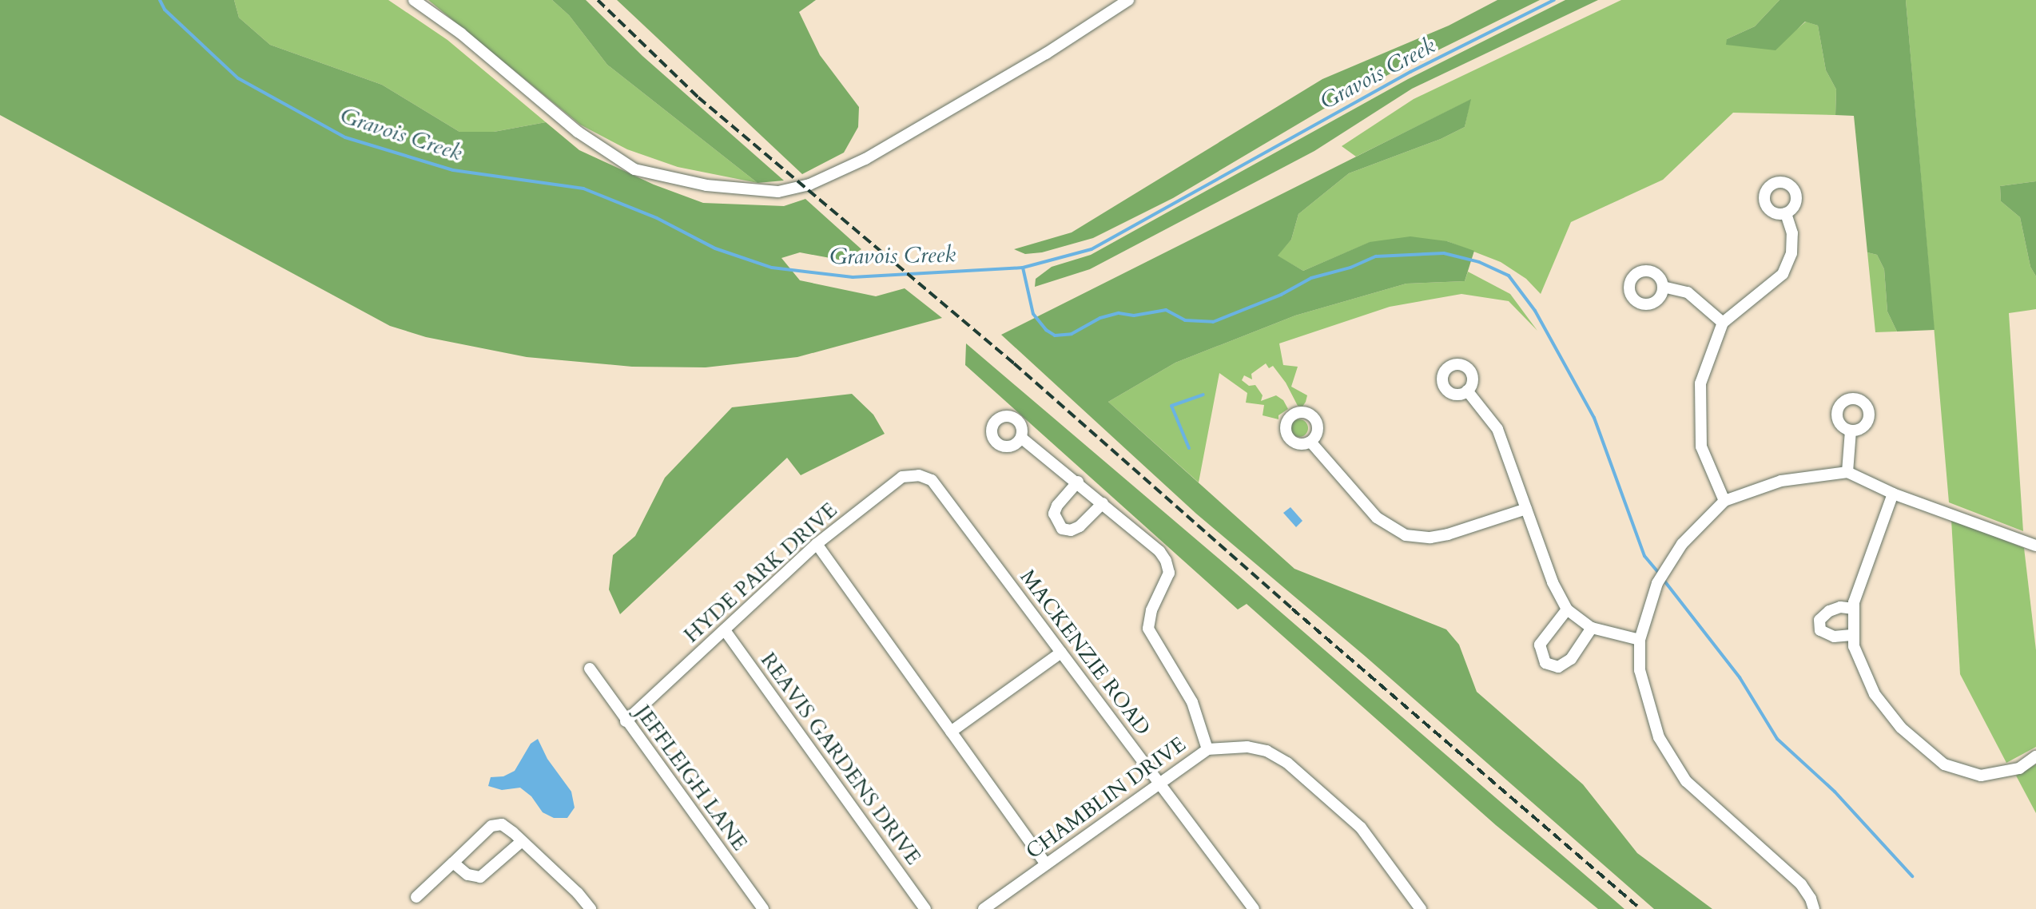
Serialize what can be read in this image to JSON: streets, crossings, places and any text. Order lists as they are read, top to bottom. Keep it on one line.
{"streets":{"street":["HYDE PARK DRIVE","MACKENZIE ROAD","REAVIS GARDENS DRIVE","JEFFLEIGH LANE","CHAMBLIN DRIVE"]},"crossings":[["HYDE PARK DRIVE","MACKENZIE ROAD"],["HYDE PARK DRIVE","REAVIS GARDENS DRIVE"],["HYDE PARK DRIVE","JEFFLEIGH LANE"],["MACKENZIE ROAD","CHAMBLIN DRIVE"]],"water":["Gravois Creek"]}
